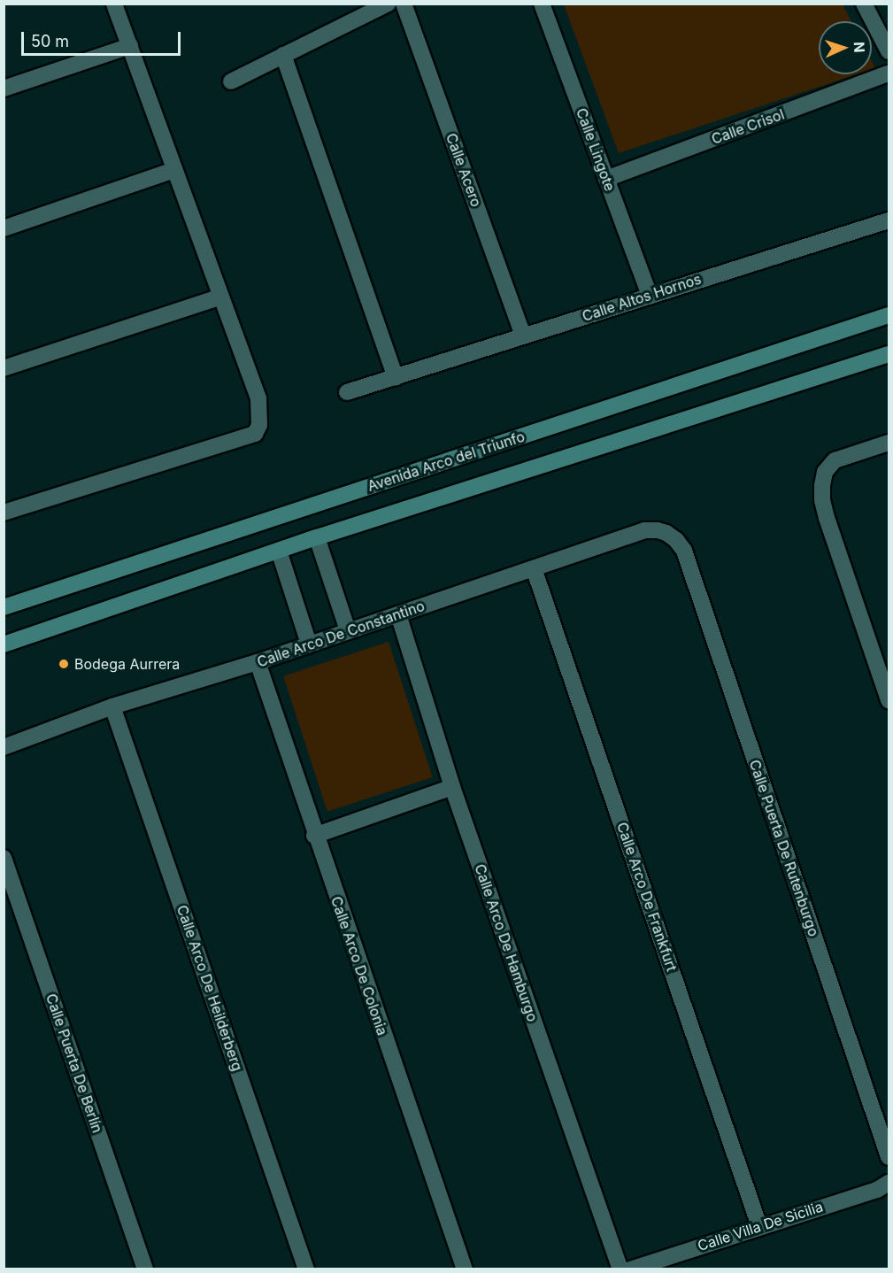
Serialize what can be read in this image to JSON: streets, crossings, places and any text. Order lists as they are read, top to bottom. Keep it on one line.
{"streets":{"street":["Calle Crisol","Calle Lingote","Calle Acero","Calle Altos Hornos","Avenida Arco del Triunfo","Calle Arco De Constantino","Calle Puerta De Rutenburgo","Calle Arco De Frankfurt","Calle Arco De Hamburgo","Calle Arco De Colonia","Calle Arco De Heilderberg","Calle Puerta De Berlín","Calle Villa De Sicilia"]},"crossings":[["Calle Crisol","Calle Lingote"],["Calle Lingote","Calle Altos Hornos"],["Calle Acero","Calle Altos Hornos"],["Calle Arco De Constantino","Calle Puerta De Rutenburgo"],["Calle Arco De Constantino","Calle Arco De Frankfurt"],["Calle Arco De Constantino","Calle Arco De Hamburgo"],["Calle Arco De Constantino","Calle Arco De Colonia"],["Calle Arco De Constantino","Calle Arco De Heilderberg"],["Calle Arco De Frankfurt","Calle Villa De Sicilia"]],"places":["Bodega Aurrera"],"scale_bar":"50 m","north":"right"}
